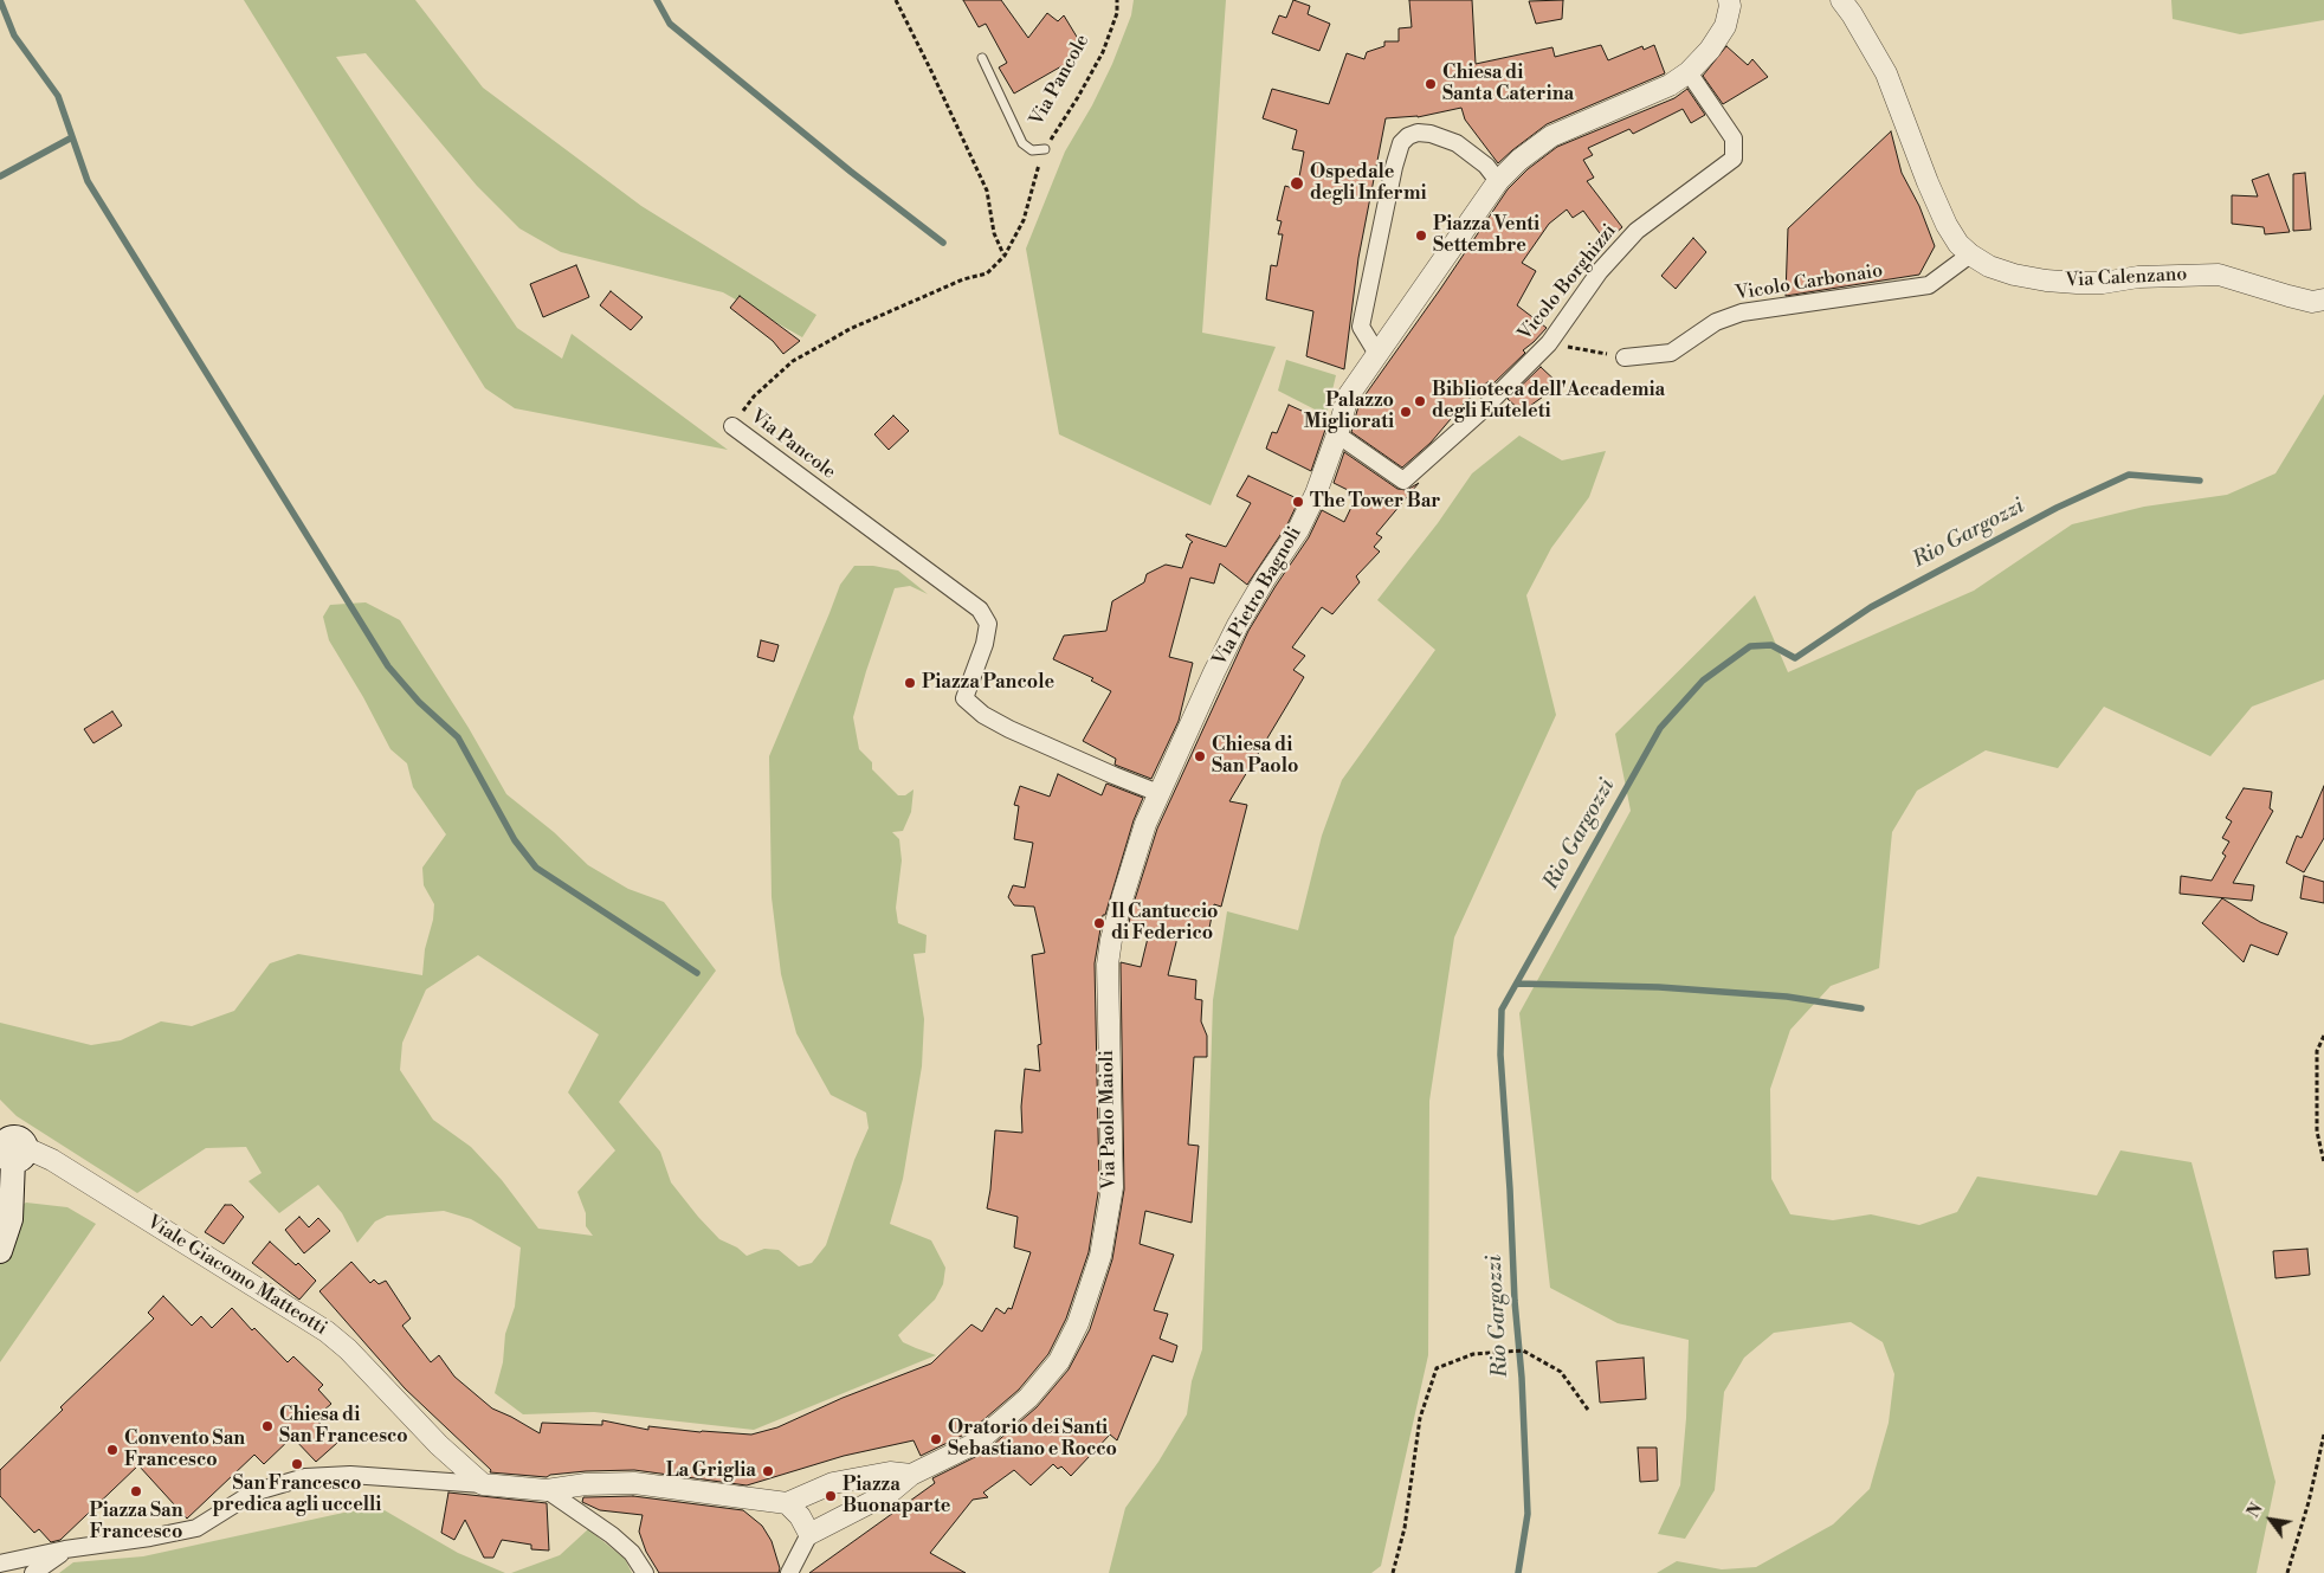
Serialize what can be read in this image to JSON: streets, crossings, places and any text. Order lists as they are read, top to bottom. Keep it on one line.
{"streets":{"street":["Via Pancole","Via Calenzano","Vicolo Borghizzi","Vicolo Carbonaio","Via Pietro Bagnoli","Via Paolo Maioli","Viale Giacomo Matteotti"]},"crossings":[["Via Pancole","Via Pietro Bagnoli"],["Via Pancole","Via Paolo Maioli"],["Via Calenzano","Vicolo Carbonaio"],["Vicolo Borghizzi","Via Pietro Bagnoli"],["Via Pietro Bagnoli","Via Paolo Maioli"]],"water":["Rio Gargozzi"],"places":["Chiesa di Santa Caterina","Ospedale degli Infermi","Piazza Venti Settembre","Biblioteca dell'Accademia degli Euteleti","Palazzo Migliorati","The Tower Bar","Piazza Pancole","Chiesa di San Paolo","Il Cantuccio di Federico","Chiesa di San Francesco","Oratorio dei Santi Sebastiano e Rocco","Convento San Francesco","San Francesco predica agli uccelli","La Griglia","Piazza San Francesco","Piazza Buonaparte"],"north":"top left"}
